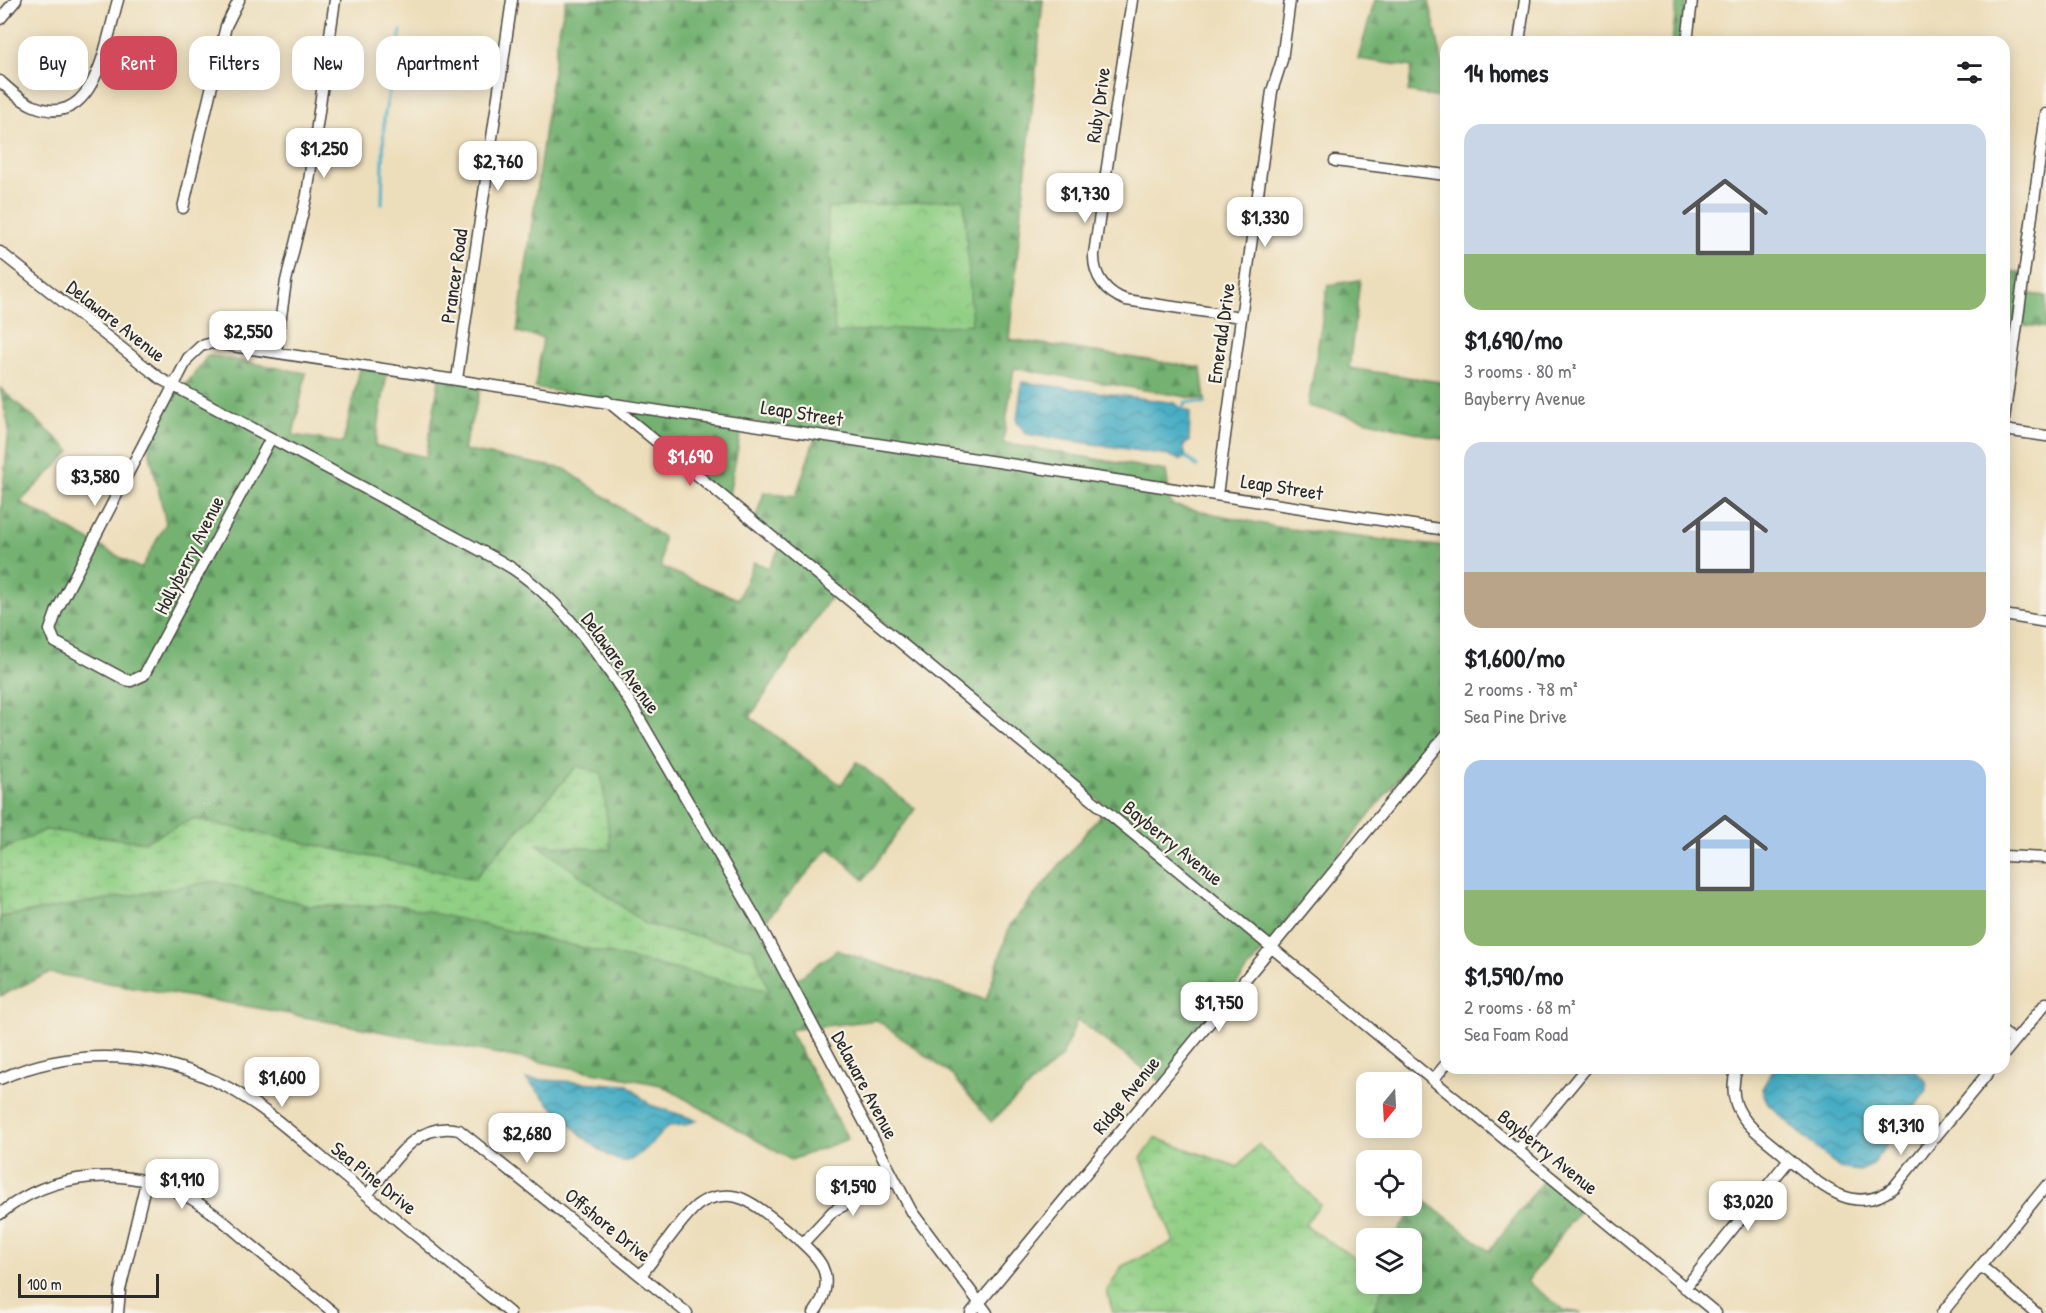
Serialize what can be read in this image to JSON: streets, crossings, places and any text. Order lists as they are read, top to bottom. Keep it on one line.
{"streets":{"street":["Ruby Drive","Prancer Road","Delaware Avenue","Emerald Drive","Leap Street","Hollyberry Avenue","Bayberry Avenue","Ridge Avenue","Sea Pine Drive","Offshore Drive"]},"crossings":[["Ruby Drive","Emerald Drive"],["Prancer Road","Leap Street"],["Delaware Avenue","Leap Street"],["Delaware Avenue","Hollyberry Avenue"],["Delaware Avenue","Ridge Avenue"],["Emerald Drive","Leap Street"],["Leap Street","Hollyberry Avenue"],["Leap Street","Bayberry Avenue"],["Bayberry Avenue","Ridge Avenue"],["Sea Pine Drive","Offshore Drive"]],"scale_bar":"100 m","north":"bottom","page":{"chip":["Buy","Rent","Filters","New","Apartment"],"heading":"14 homes","list":[{"name":"$1,690/mo","note":"3 rooms · 80 m² · Bayberry Avenue"},{"name":"$1,600/mo","note":"2 rooms · 78 m² · Sea Pine Drive"},{"name":"$1,590/mo","note":"2 rooms · 68 m² · Sea Foam Road"}],"price":["$1,250","$2,760","$1,730","$1,330","$2,550","$1,690","$3,580","$1,750","$1,600","$1,310","$2,680","$1,910","$1,590","$3,020"],"scale":"100 m"}}
